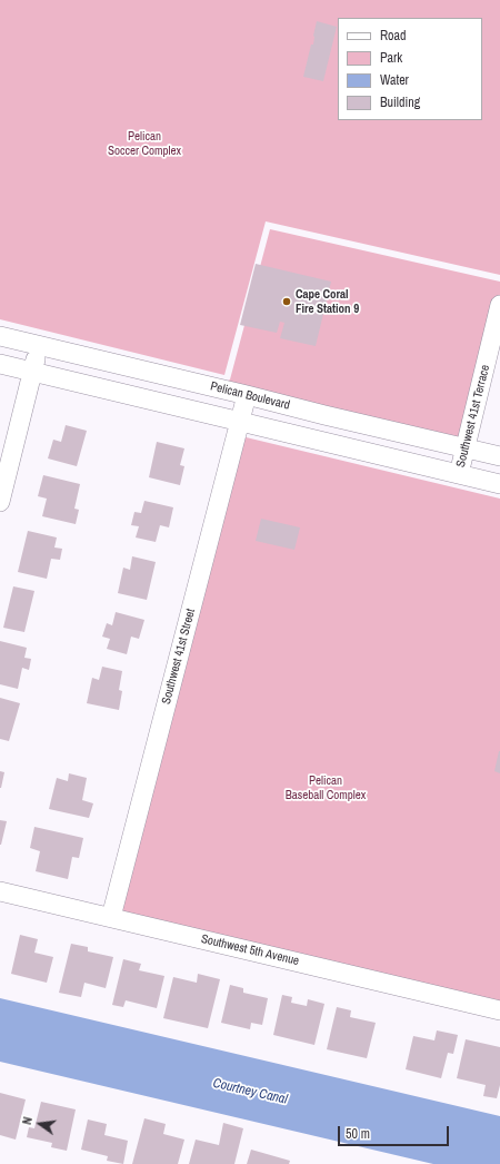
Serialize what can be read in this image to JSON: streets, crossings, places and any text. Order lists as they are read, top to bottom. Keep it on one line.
{"streets":{"street":["Pelican Boulevard","Southwest 41st Terrace","Southwest 41st Street","Southwest 5th Avenue"]},"crossings":[["Pelican Boulevard","Southwest 41st Terrace"],["Pelican Boulevard","Southwest 41st Street"],["Southwest 41st Street","Southwest 5th Avenue"]],"water":["Courtney Canal"],"parks":["Pelican Soccer Complex","Pelican Baseball Complex"],"places":["Cape Coral Fire Station 9"],"legend":["Road","Park","Water","Building"],"scale_bar":"50 m","north":"left"}
